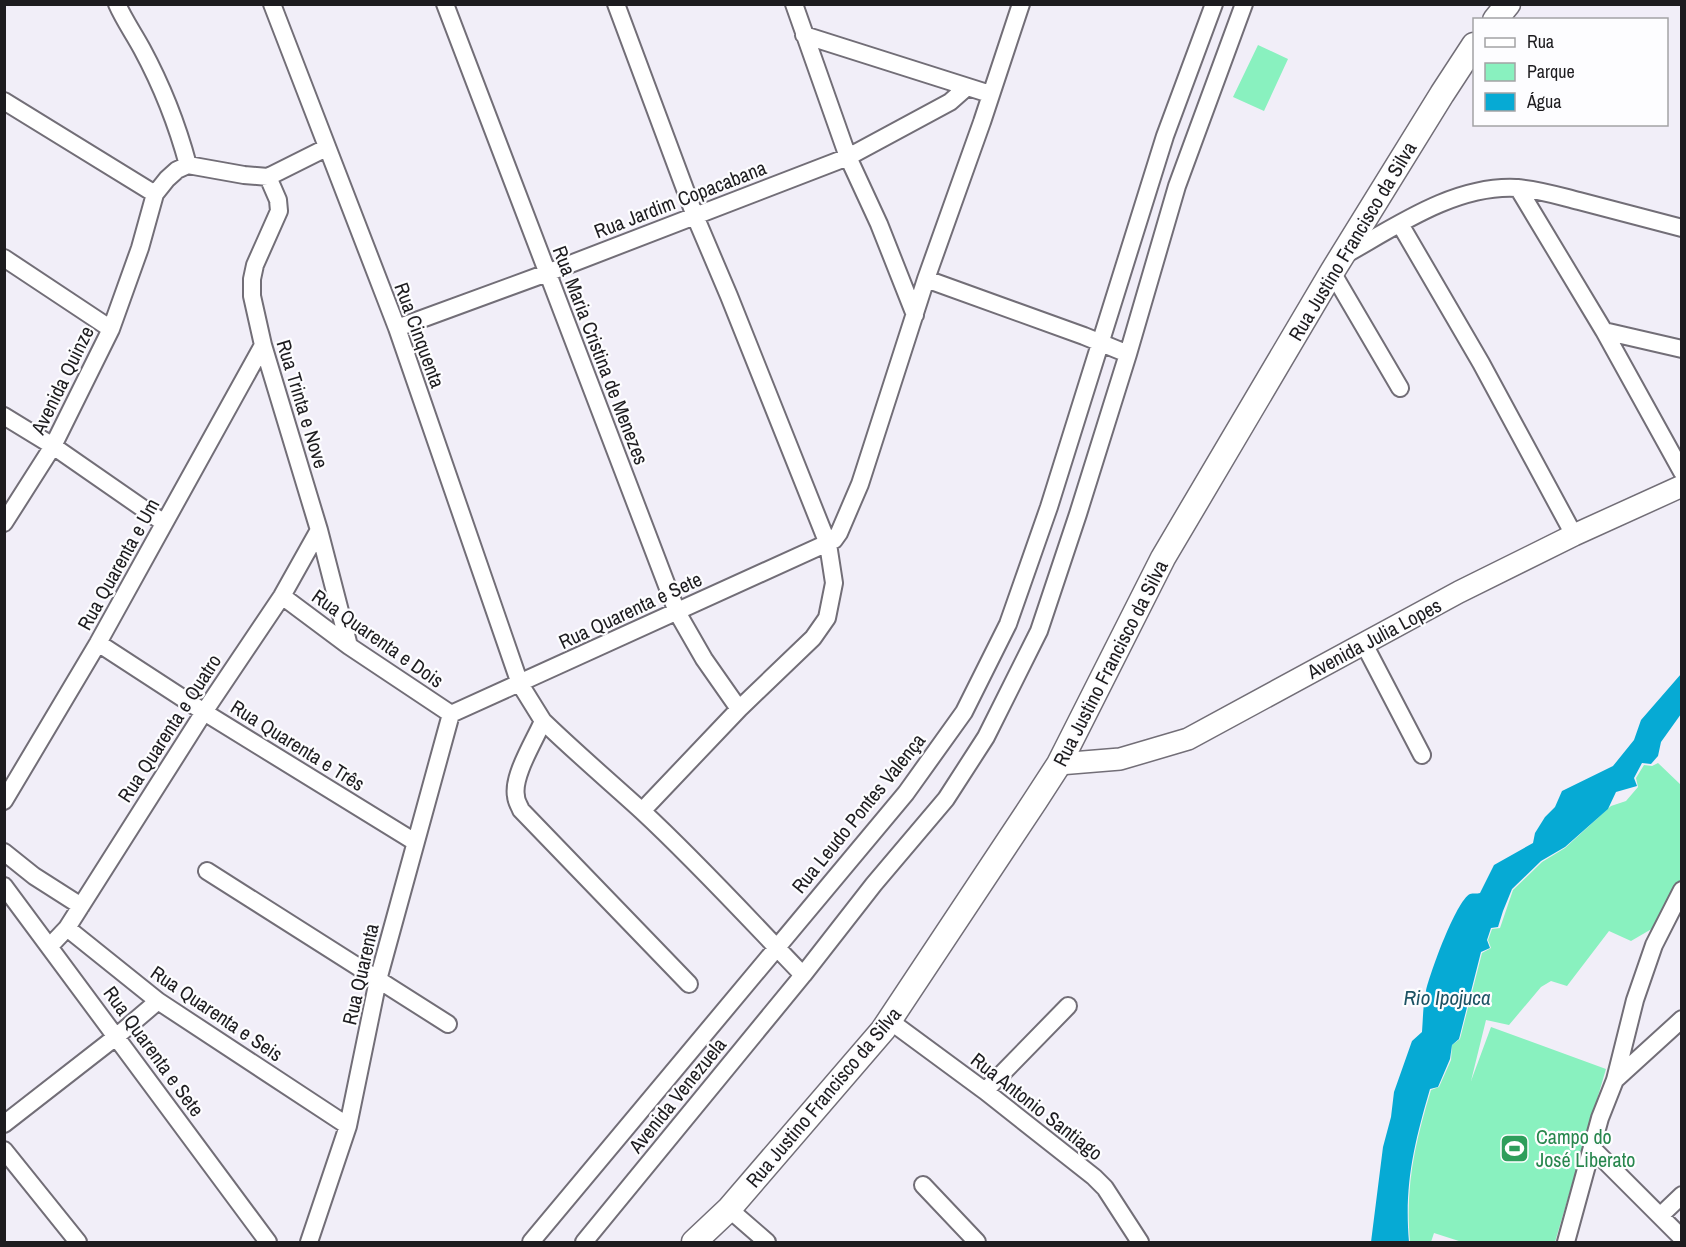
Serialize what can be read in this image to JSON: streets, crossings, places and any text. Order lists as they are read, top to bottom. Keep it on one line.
{"streets":{"main road":["Rua Justino Francisco da Silva"],"street":["Rua Jardim Copacabana","Rua Cinquenta","Rua Maria Cristina de Menezes","Avenida Quinze","Rua Trinta e Nove","Rua Quarenta e Um","Rua Quarenta e Sete","Rua Quarenta e Dois","Avenida Julia Lopes","Rua Quarenta e Quatro","Rua Quarenta e Três","Rua Leudo Pontes Valença","Rua Quarenta","Rua Quarenta e Seis","Avenida Venezuela","Rua Antonio Santiago"]},"crossings":[["Rua Jardim Copacabana","Rua Cinquenta"],["Rua Jardim Copacabana","Rua Maria Cristina de Menezes"],["Rua Justino Francisco da Silva","Avenida Julia Lopes"],["Rua Justino Francisco da Silva","Rua Antonio Santiago"],["Rua Cinquenta","Rua Quarenta e Sete"],["Rua Cinquenta","Rua Leudo Pontes Valença"],["Rua Cinquenta","Avenida Venezuela"],["Rua Maria Cristina de Menezes","Rua Quarenta e Sete"],["Rua Trinta e Nove","Rua Quarenta e Um"],["Rua Trinta e Nove","Rua Quarenta e Dois"],["Rua Trinta e Nove","Rua Quarenta e Quatro"],["Rua Quarenta e Um","Rua Quarenta e Três"],["Rua Quarenta e Sete","Rua Quarenta e Dois"],["Rua Quarenta e Sete","Rua Quarenta e Quatro"],["Rua Quarenta e Sete","Rua Quarenta"],["Rua Quarenta e Dois","Rua Quarenta e Quatro"],["Rua Quarenta e Dois","Rua Quarenta"],["Rua Quarenta e Quatro","Rua Quarenta e Três"],["Rua Quarenta e Quatro","Rua Quarenta e Seis"],["Rua Quarenta e Três","Rua Quarenta"],["Rua Quarenta","Rua Quarenta e Seis"]],"water":["Rio Ipojuca"],"places":{"sports":["Campo do José Liberato"]},"legend":["Rua","Parque","Água"]}
